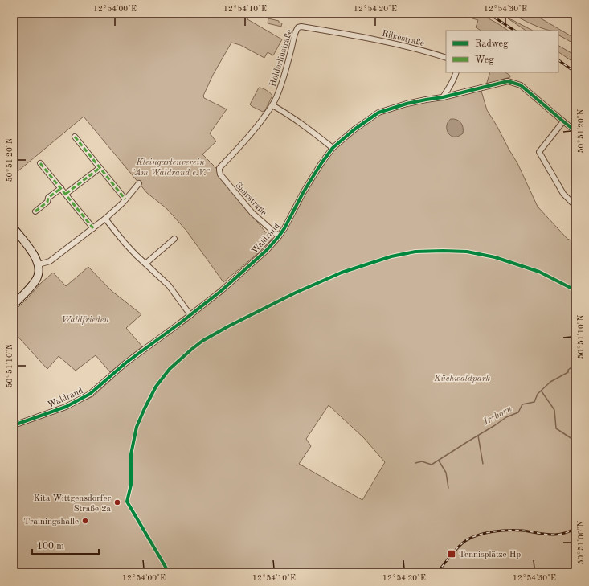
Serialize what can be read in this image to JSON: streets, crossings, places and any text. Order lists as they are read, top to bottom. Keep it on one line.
{"streets":{"street":["Rilkestraße","Hölderlinstraße","Saarstraße","Waldrand"]},"crossings":[["Rilkestraße","Hölderlinstraße"],["Hölderlinstraße","Saarstraße"],["Saarstraße","Waldrand"]],"water":["Irrborn"],"parks":["Kleingartenverein \"Am Waldrand e.V.\"","Waldfrieden","Küchwaldpark"],"places":{"other":["Kita Wittgensdorfer Straße 2a","Trainingshalle"],"transit":["Tennisplätze Hp"]},"legend":["Radweg","Weg"],"scale_bar":"100 m","coordinates":["12°54'00\"E","12°54'10\"E","12°54'20\"E","12°54'30\"E","50°51'20\"N","50°51'10\"N","50°51'00\"N"]}
